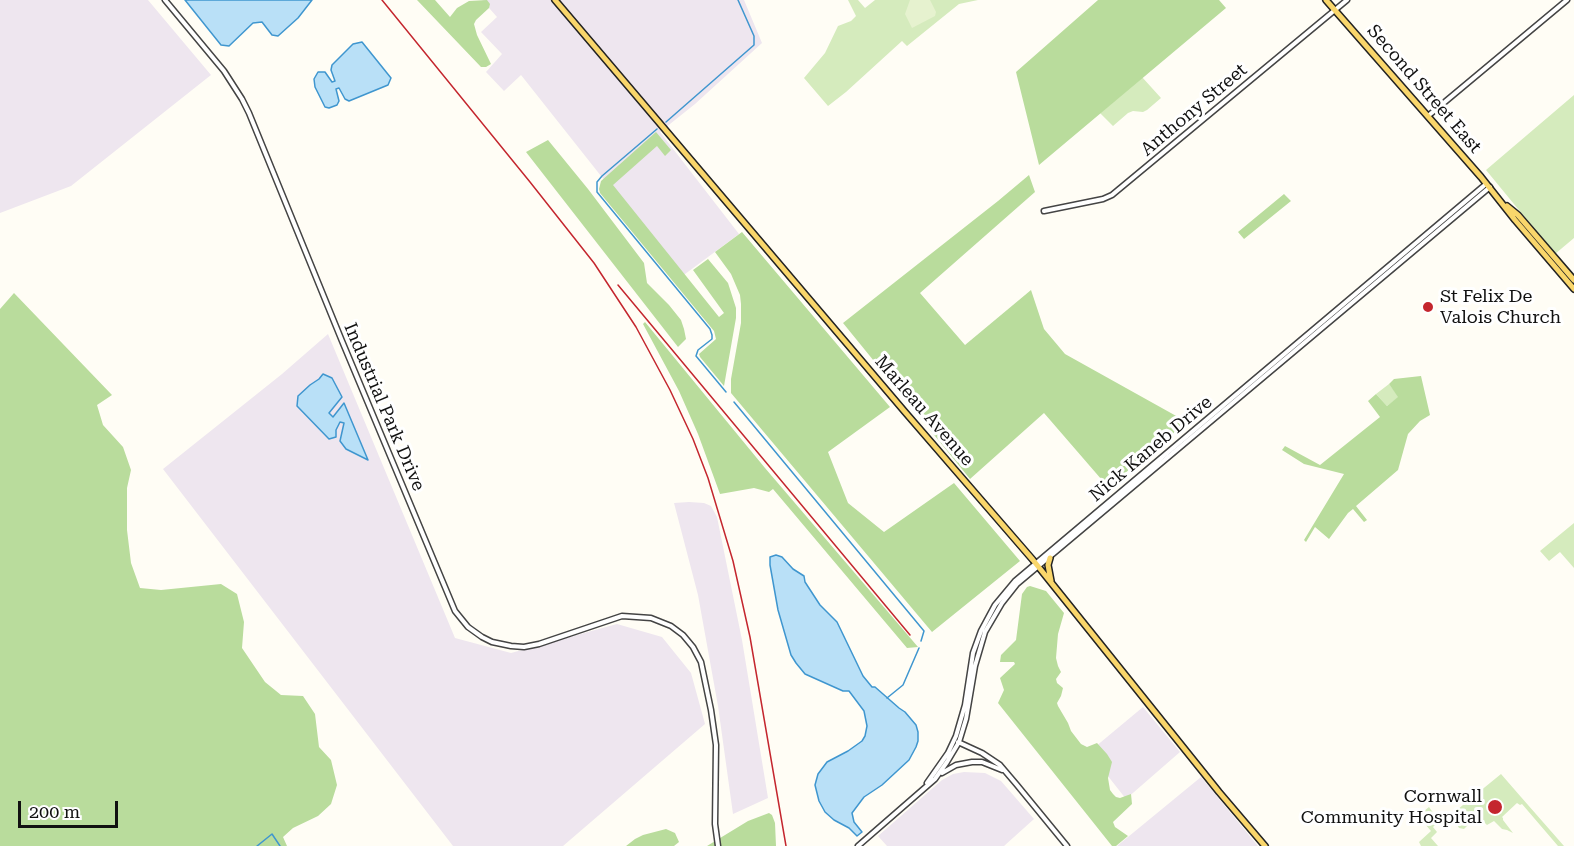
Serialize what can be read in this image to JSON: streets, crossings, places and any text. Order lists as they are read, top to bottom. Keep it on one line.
{"streets":{"main road":["Second Street East","Marleau Avenue"],"street":["Anthony Street","Industrial Park Drive","Nick Kaneb Drive"]},"crossings":[["Second Street East","Anthony Street"],["Second Street East","Nick Kaneb Drive"],["Marleau Avenue","Nick Kaneb Drive"]],"places":["St Felix De Valois Church","Cornwall Community Hospital"],"scale_bar":"200 m"}
